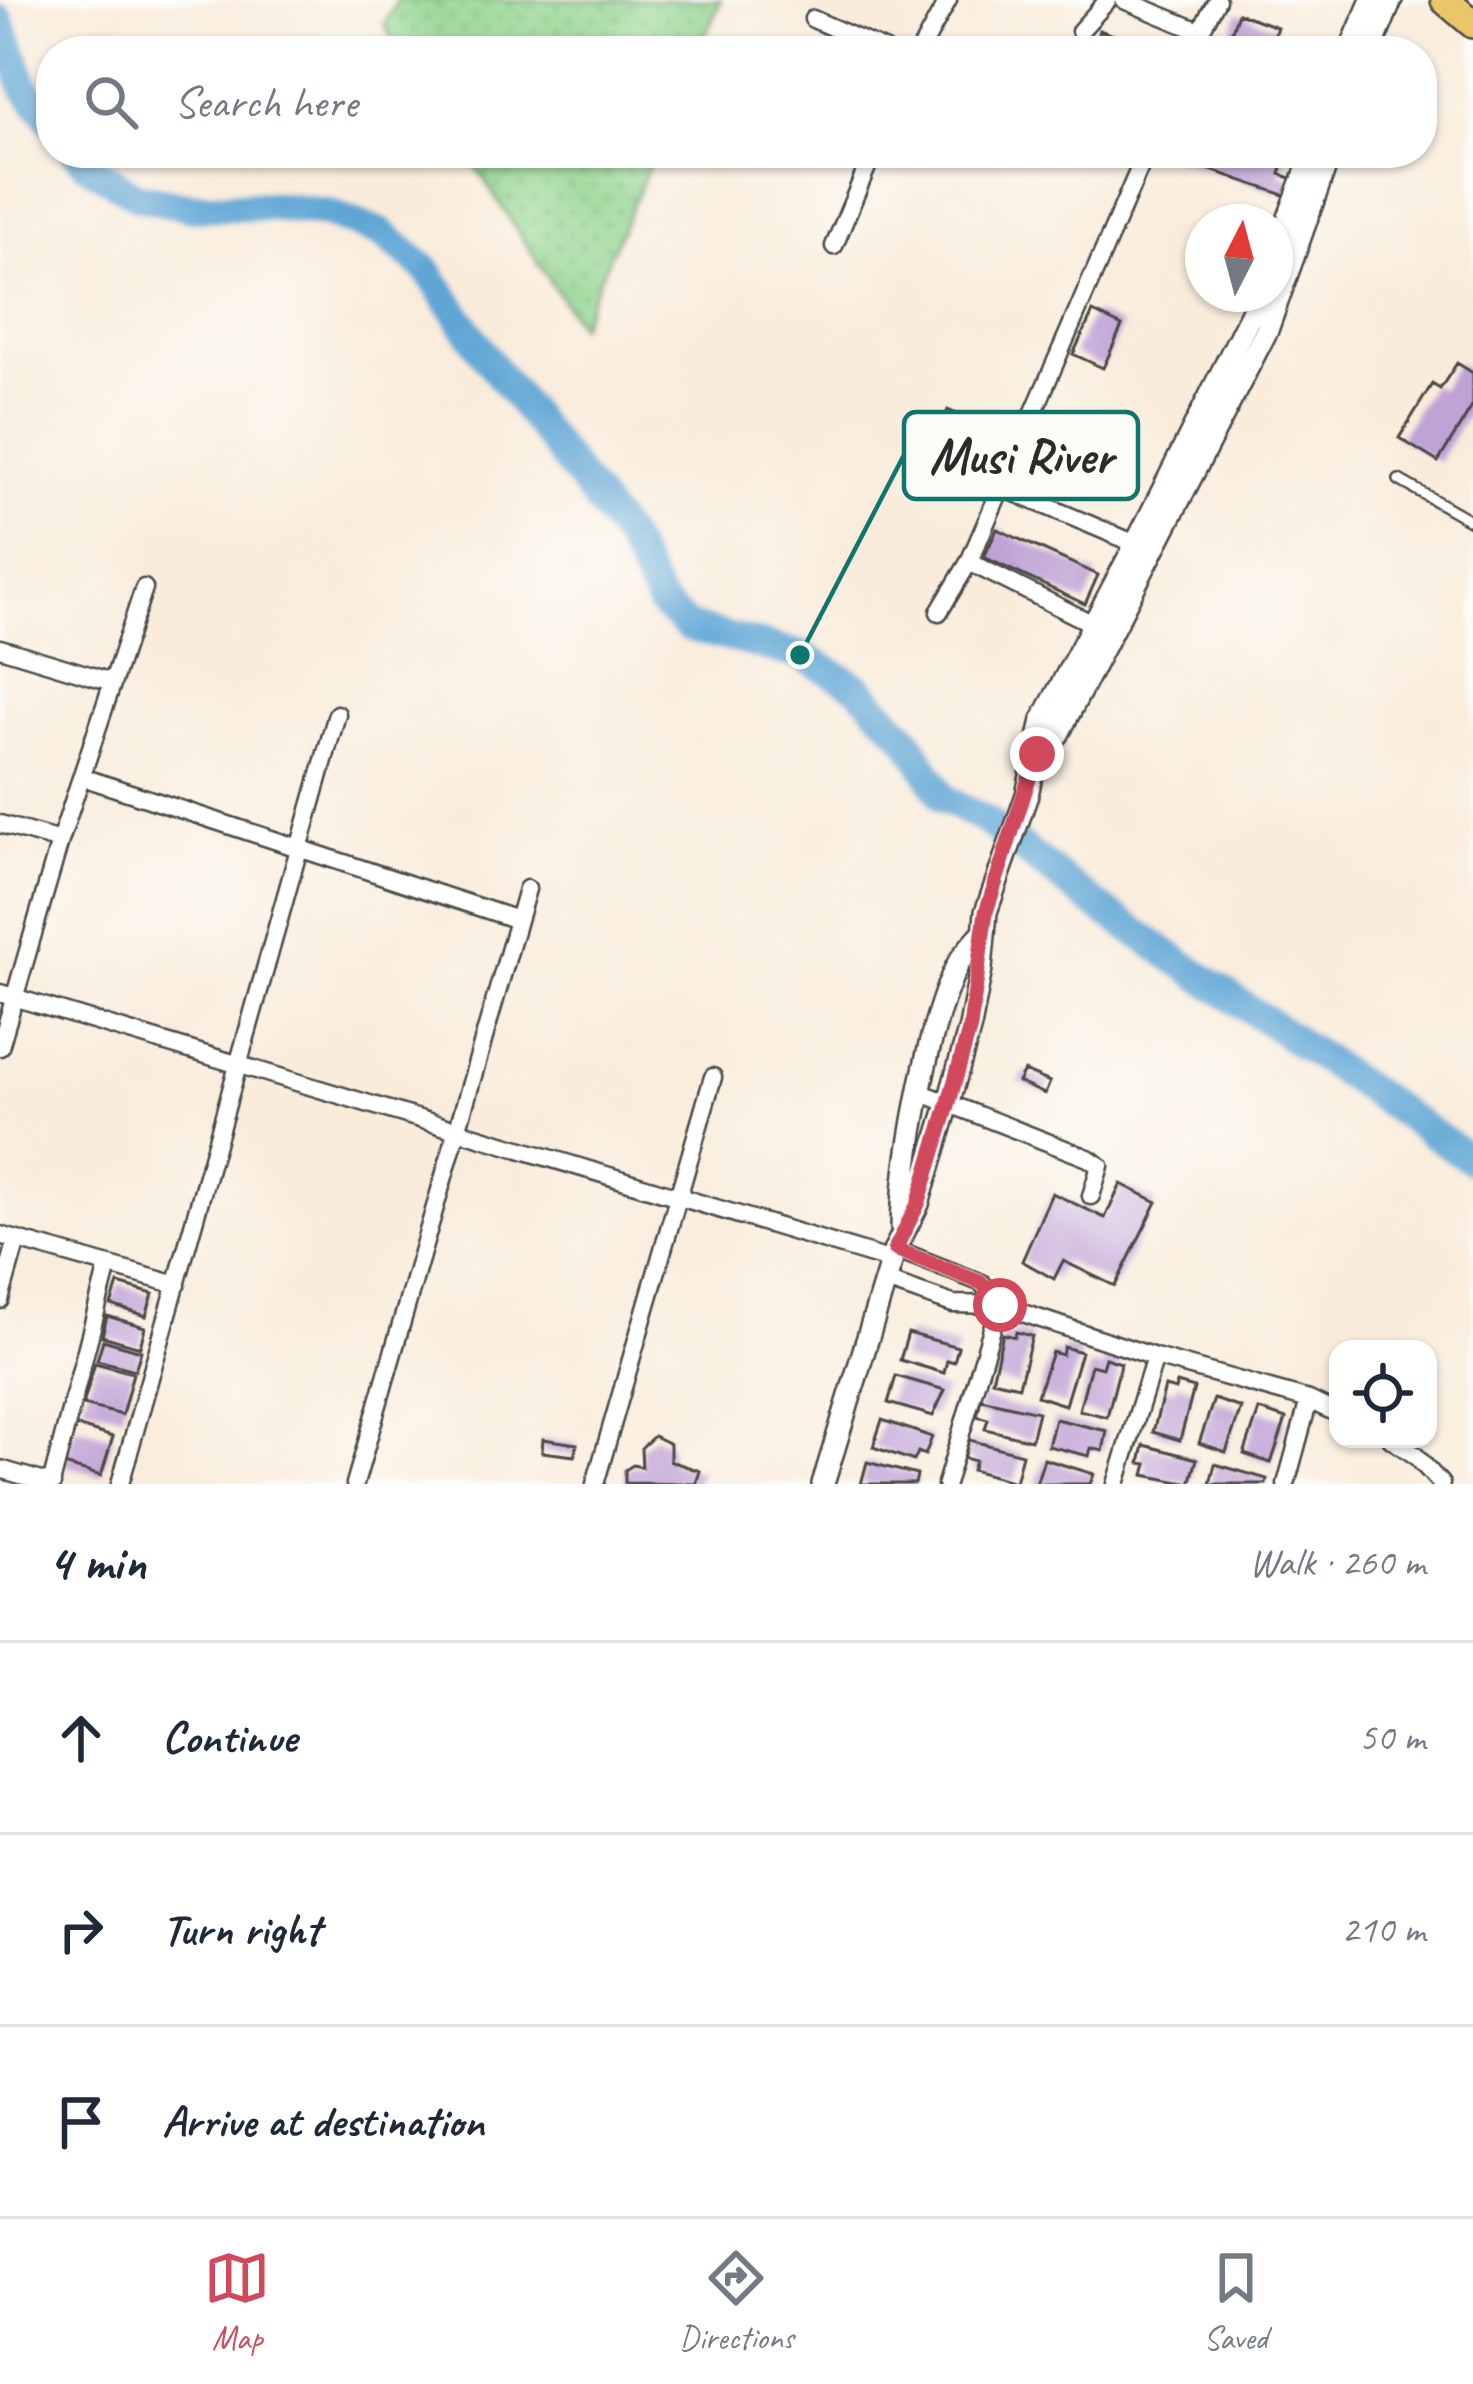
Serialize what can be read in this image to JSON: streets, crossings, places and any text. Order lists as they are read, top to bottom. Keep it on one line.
{"places":["Musi River"],"north":"top","page":{"search":"Search here","heading":["4 min","Walk · 260 m"],"list":[["Continue","50 m"],["Turn right","210 m"],"Arrive at destination"],"nav":["Map","Directions","Saved"]}}
